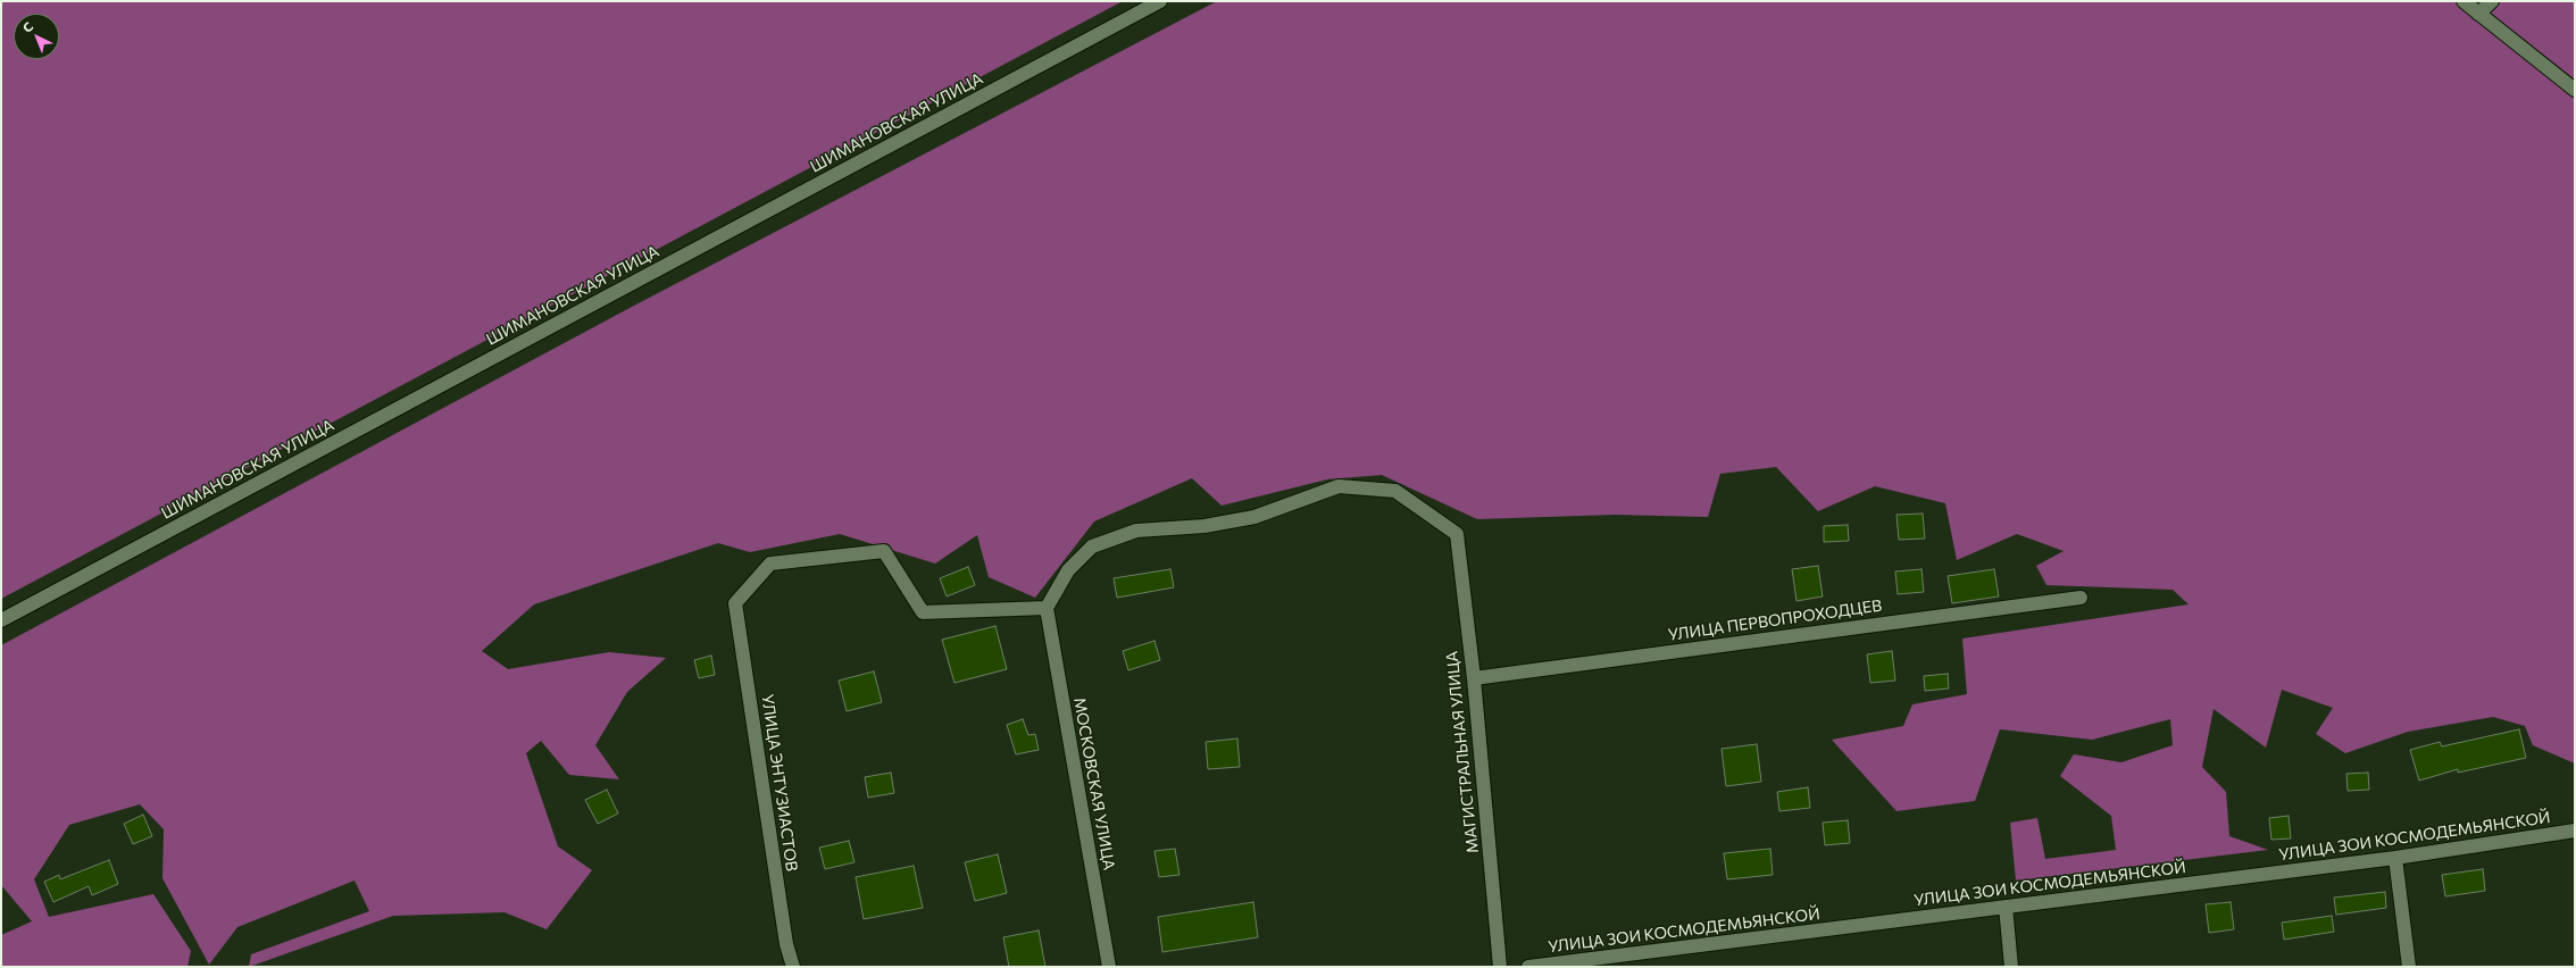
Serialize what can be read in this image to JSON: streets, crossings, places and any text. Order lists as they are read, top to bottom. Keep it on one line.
{"streets":{"street":["ШИМАНОВСКАЯ УЛИЦА","УЛИЦА ПЕРВОПРОХОДЦЕВ","МАГИСТРАЛЬНАЯ УЛИЦА","УЛИЦА ЭНТУЗИАСТОВ","МОСКОВСКАЯ УЛИЦА","УЛИЦА ЗОИ КОСМОДЕМЬЯНСКОЙ"]},"crossings":[["УЛИЦА ПЕРВОПРОХОДЦЕВ","МАГИСТРАЛЬНАЯ УЛИЦА"],["МАГИСТРАЛЬНАЯ УЛИЦА","УЛИЦА ЭНТУЗИАСТОВ"],["МАГИСТРАЛЬНАЯ УЛИЦА","МОСКОВСКАЯ УЛИЦА"],["УЛИЦА ЭНТУЗИАСТОВ","МОСКОВСКАЯ УЛИЦА"]],"north":"top left"}
